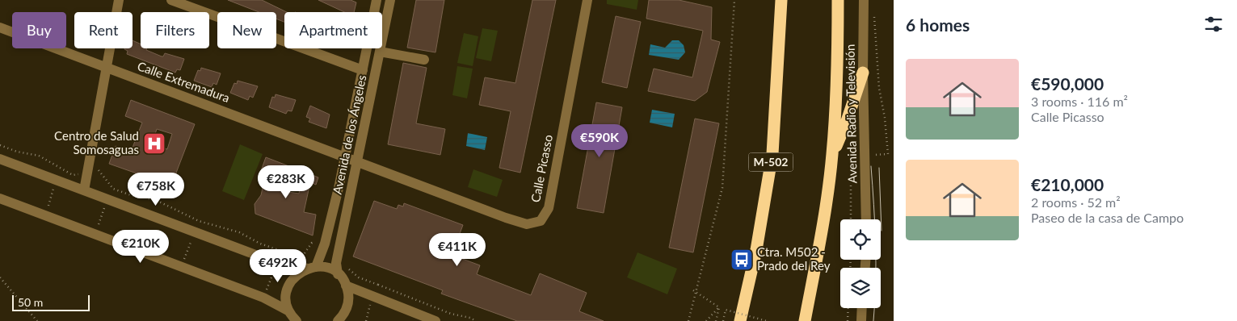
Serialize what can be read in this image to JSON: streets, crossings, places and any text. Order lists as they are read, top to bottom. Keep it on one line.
{"streets":{"highway":["M-502"],"street":["Calle Extremadura","Avenida Radio y Televisión","Avenida de los Ángeles","Calle Picasso"]},"crossings":[["Calle Extremadura","Avenida de los Ángeles"],["Calle Extremadura","Calle Picasso"],["Avenida de los Ángeles","Calle Picasso"]],"places":{"hospital":["Centro de Salud Somosaguas"],"bus stop":["Ctra. M502 - Prado del Rey"]},"scale_bar":"50 m","page":{"heading":"6 homes","chip":["Buy","Rent","Filters","New","Apartment"],"list":[{"name":"€590,000","note":"3 rooms · 116 m² · Calle Picasso"},{"name":"€210,000","note":"2 rooms · 52 m² · Paseo de la casa de Campo"}],"price":["€590K","€283K","€758K","€210K","€411K","€492K"],"scale":"50 m"}}
